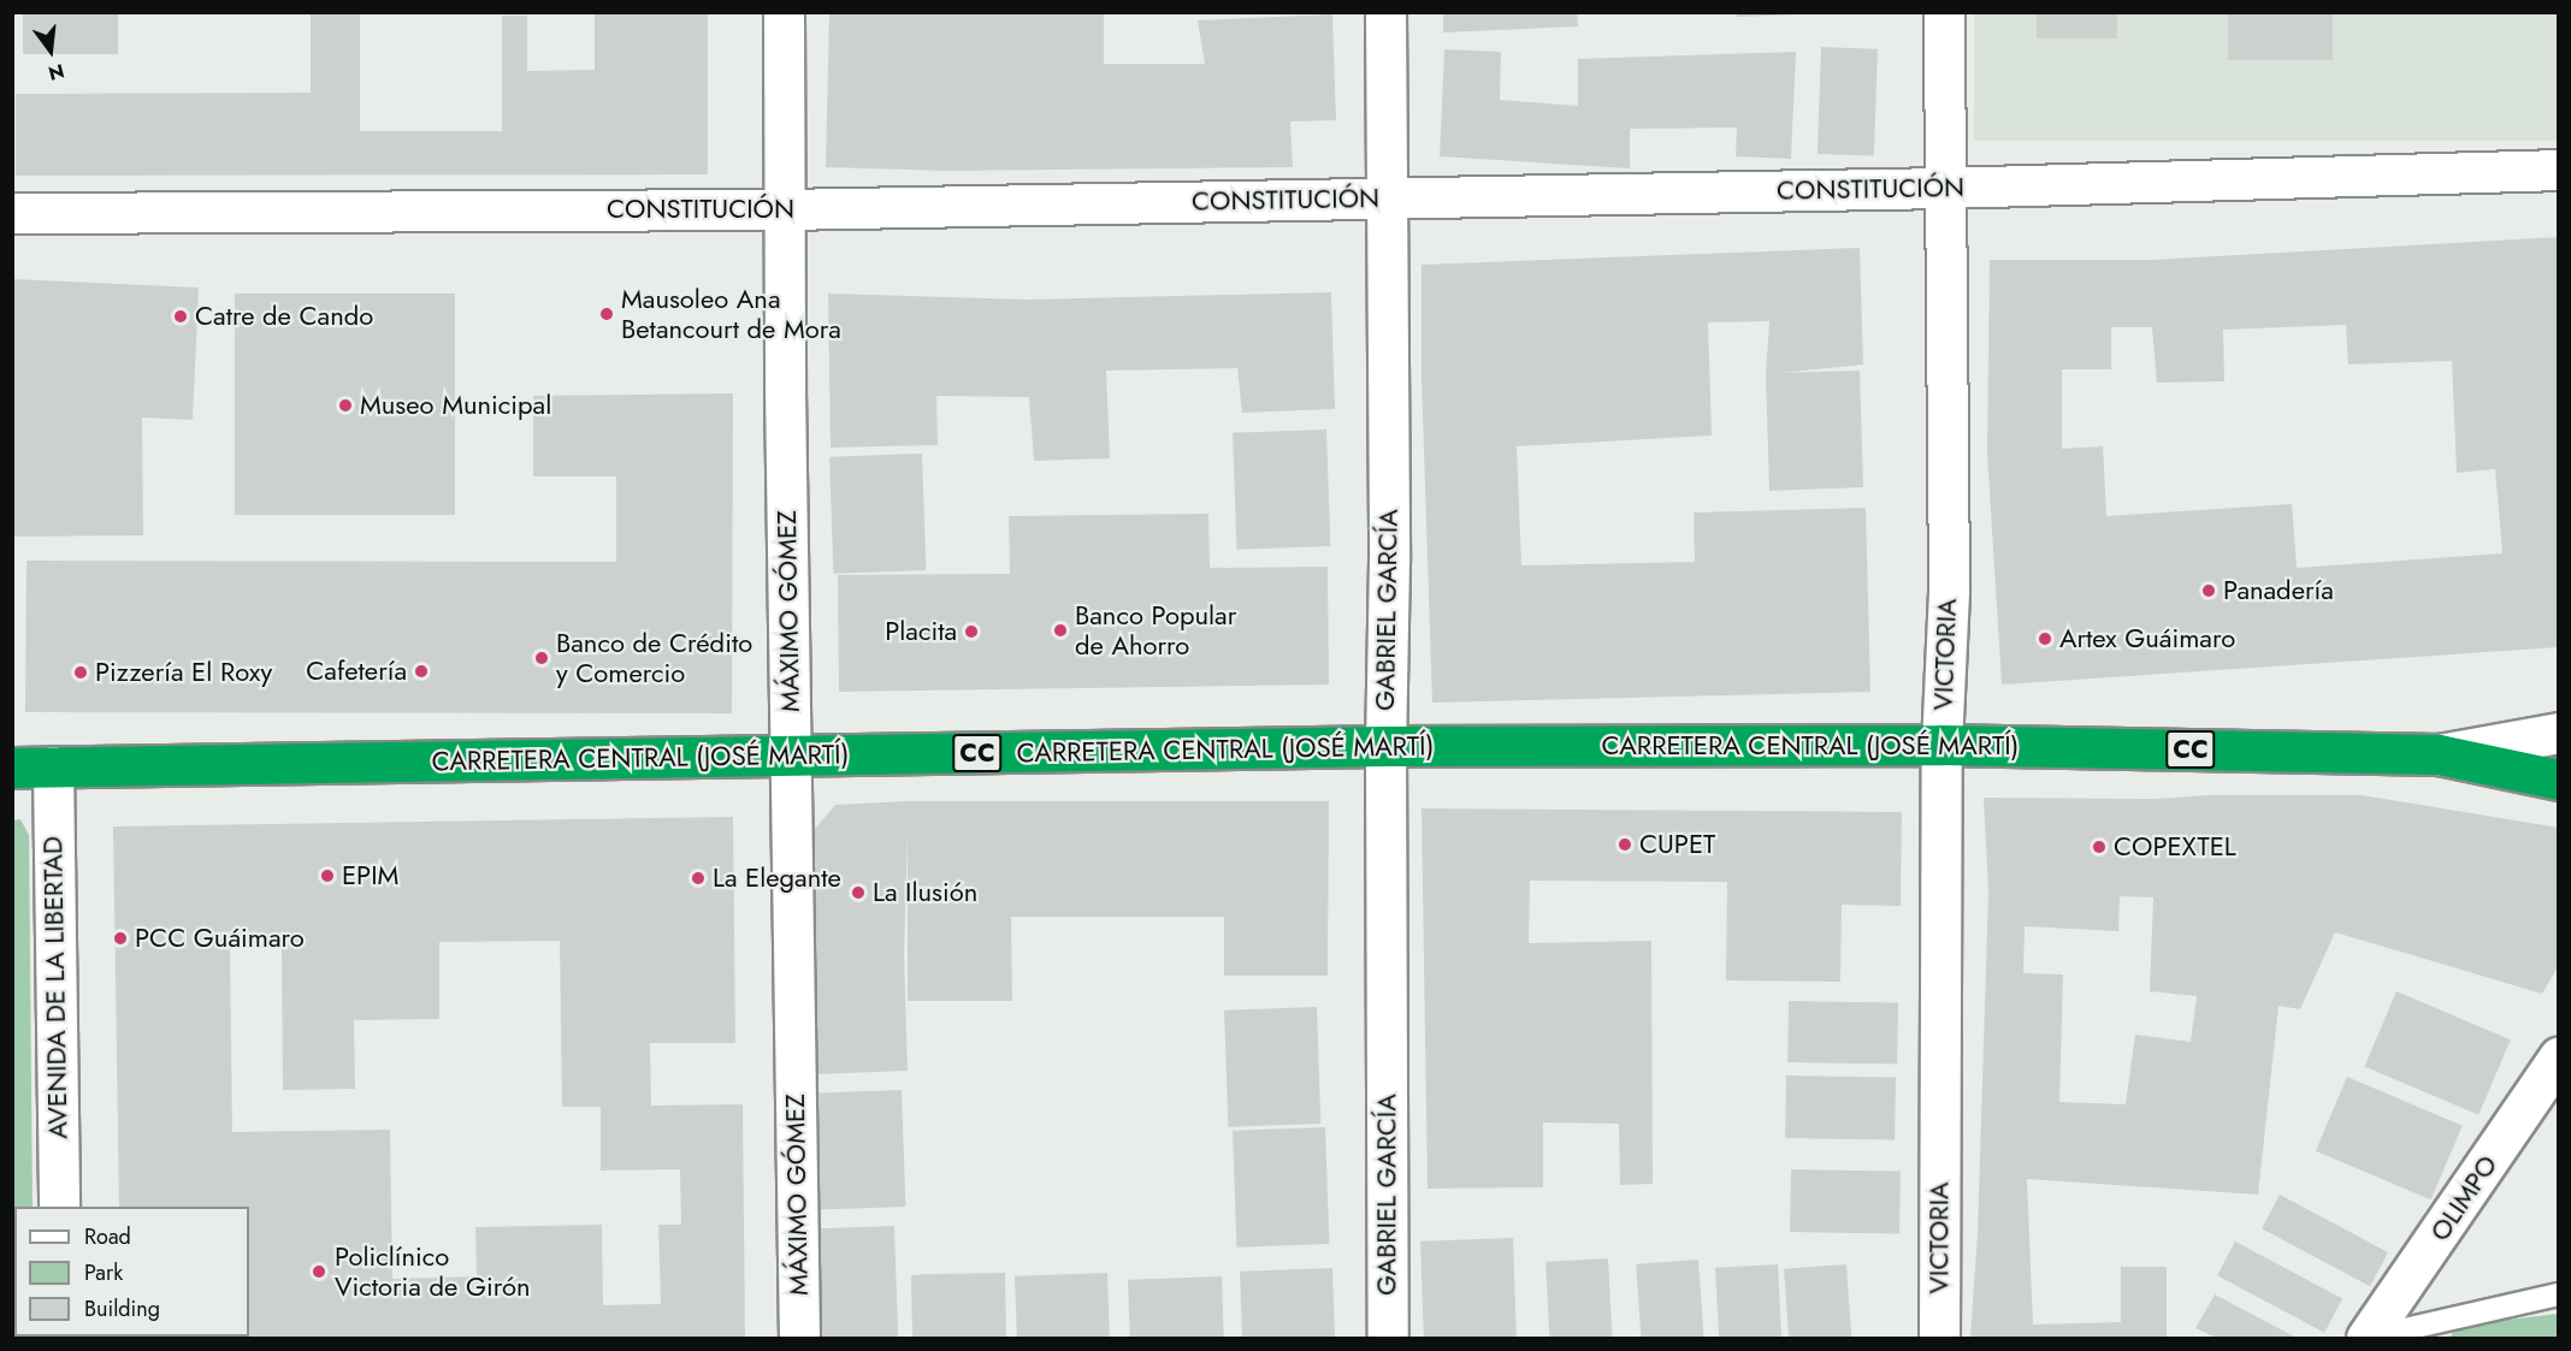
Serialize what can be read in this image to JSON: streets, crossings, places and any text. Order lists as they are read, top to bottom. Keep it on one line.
{"streets":{"highway":["CARRETERA CENTRAL (JOSÉ MARTÍ)","CC"],"street":["CONSTITUCIÓN","GABRIEL GARCÍA","MÁXIMO GÓMEZ","VICTORIA","AVENIDA DE LA LIBERTAD","OLIMPO"]},"crossings":[["CONSTITUCIÓN","GABRIEL GARCÍA"],["CONSTITUCIÓN","MÁXIMO GÓMEZ"],["CONSTITUCIÓN","VICTORIA"],["GABRIEL GARCÍA","CARRETERA CENTRAL (JOSÉ MARTÍ)"],["MÁXIMO GÓMEZ","CARRETERA CENTRAL (JOSÉ MARTÍ)"],["VICTORIA","CARRETERA CENTRAL (JOSÉ MARTÍ)"],["CARRETERA CENTRAL (JOSÉ MARTÍ)","CC"],["CARRETERA CENTRAL (JOSÉ MARTÍ)","AVENIDA DE LA LIBERTAD"]],"places":["Mausoleo Ana Betancourt de Mora","Catre de Cando","Museo Municipal","Panadería","Banco Popular de Ahorro","Placita","Artex Guáimaro","Banco de Crédito y Comercio","Cafetería","Pizzería El Roxy","CUPET","COPEXTEL","EPIM","La Elegante","La Ilusión","PCC Guáimaro","Policlínico Victoria de Girón"],"legend":["Road","Park","Building"],"north":"bottom"}
